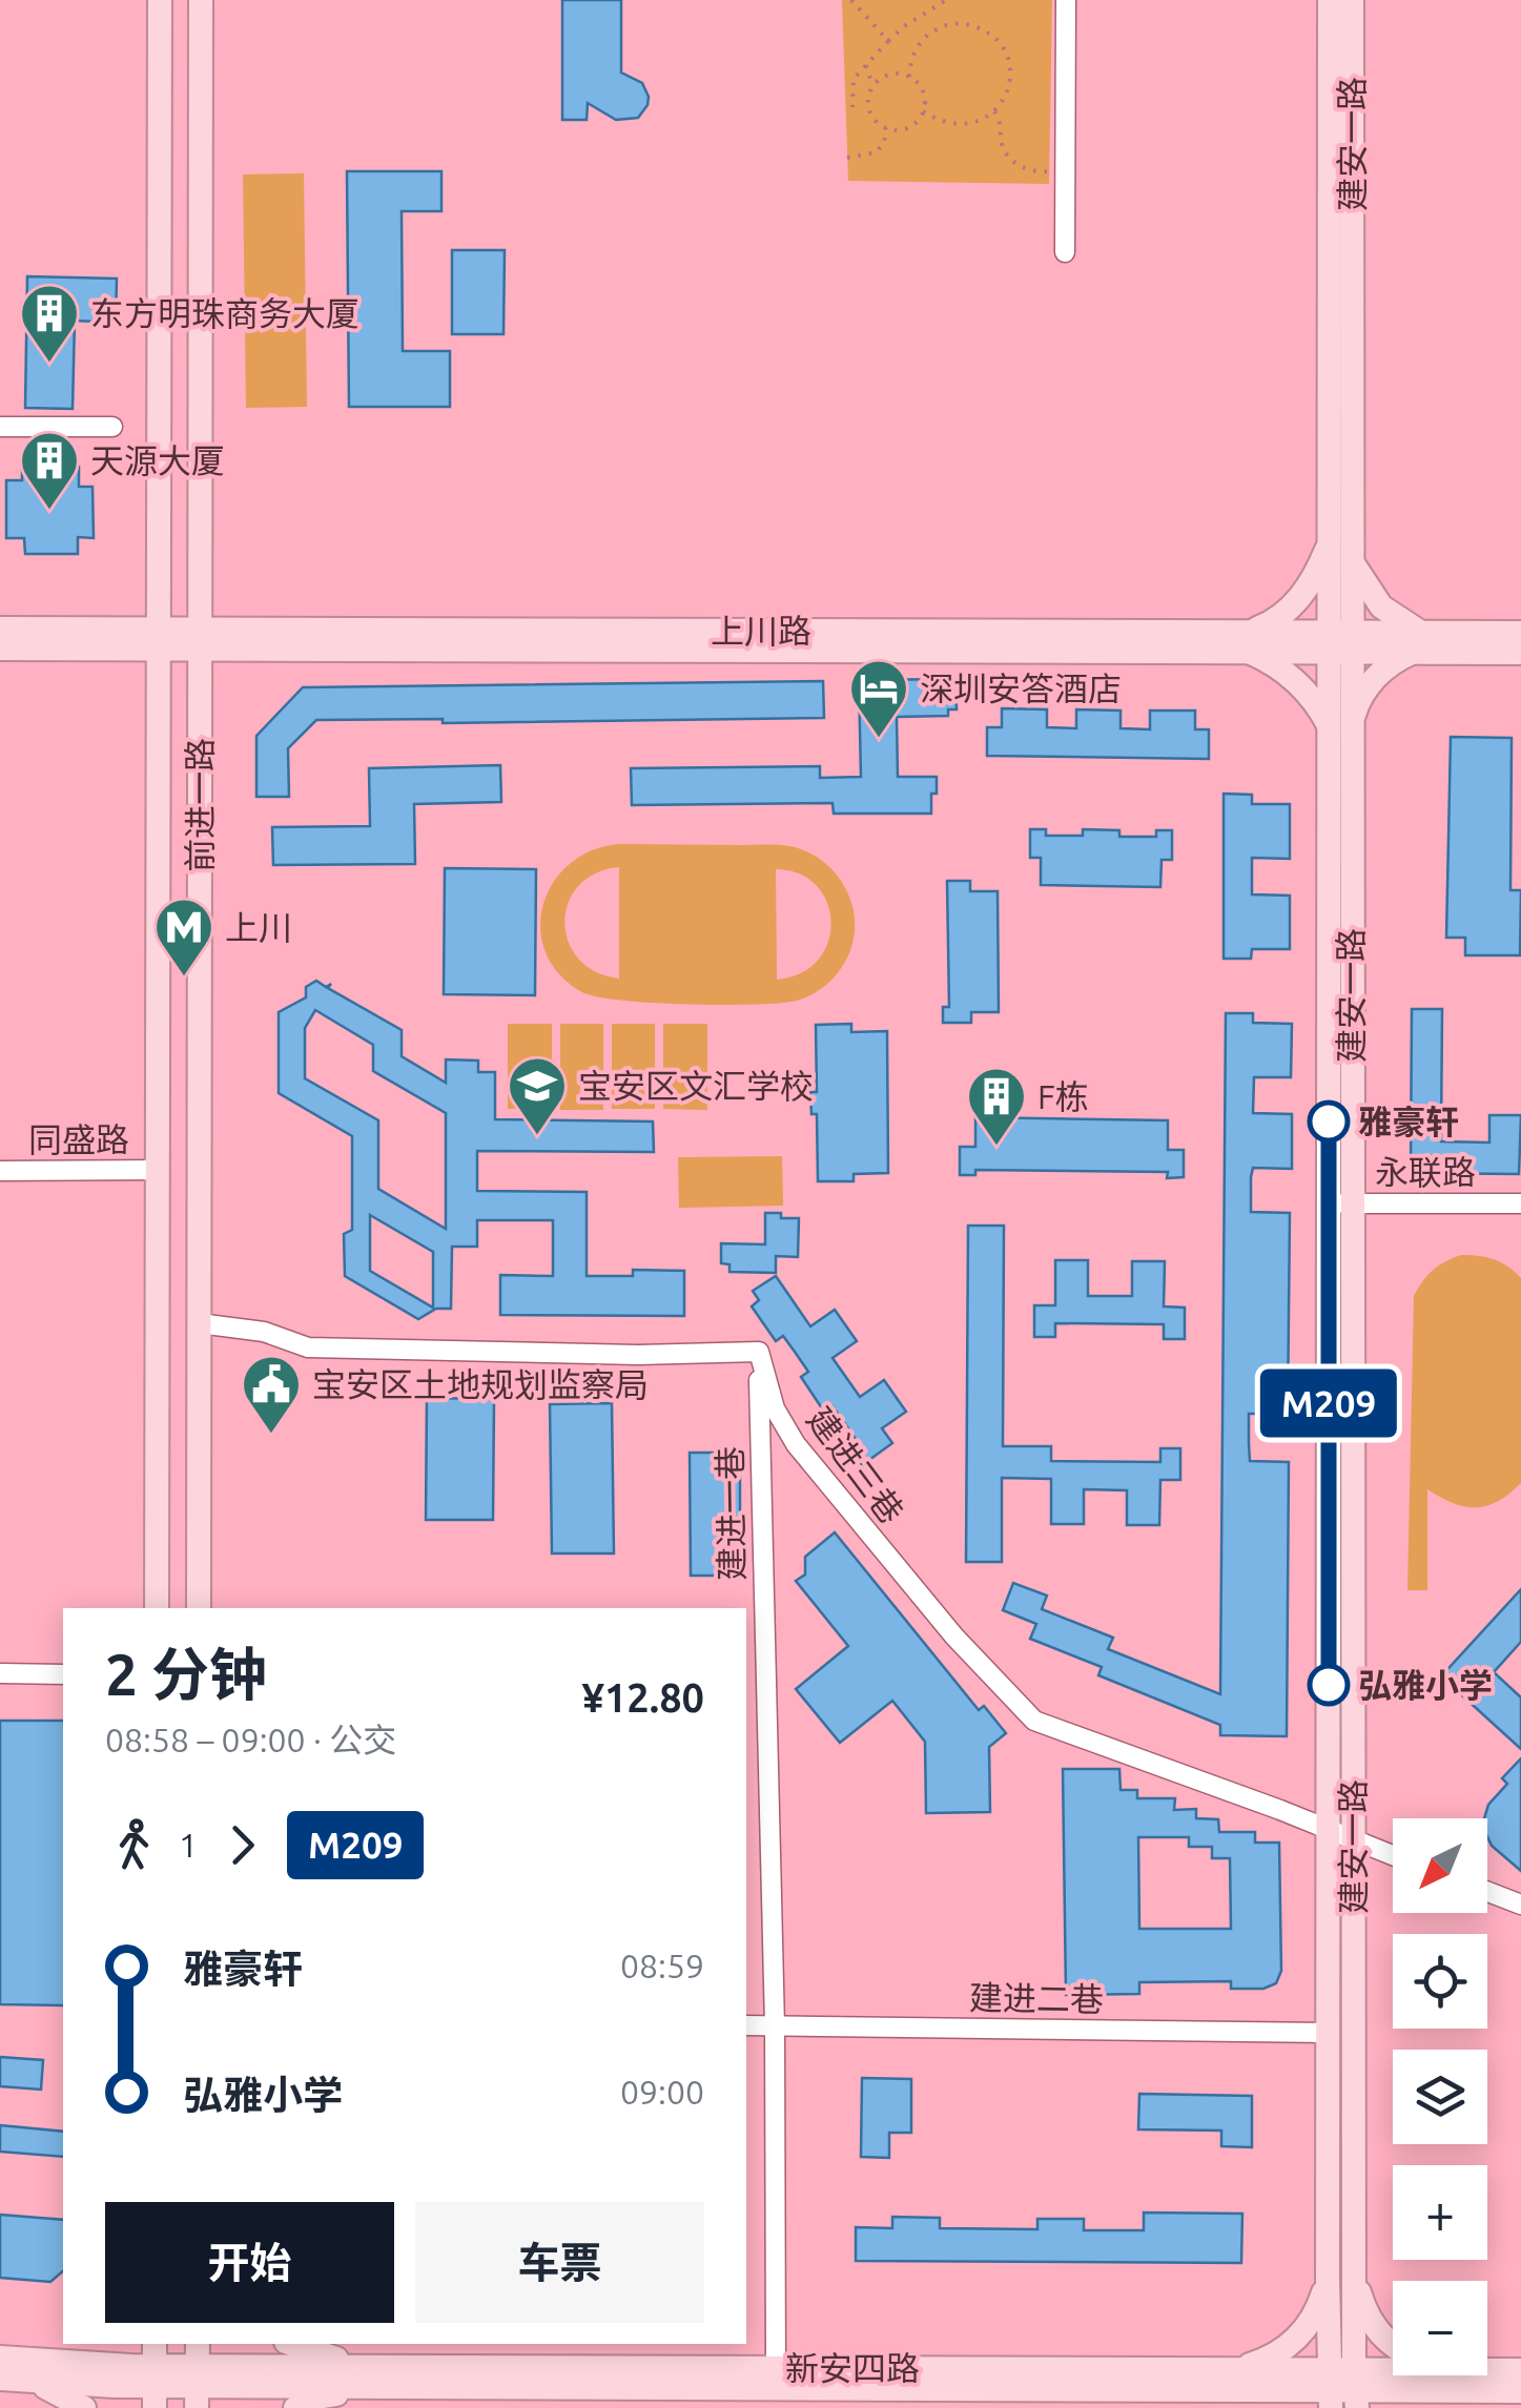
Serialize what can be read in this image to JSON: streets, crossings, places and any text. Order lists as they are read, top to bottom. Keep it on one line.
{"streets":{"main road":["建安一路","上川路","前进一路","新安四路"],"street":["同盛路","永联路","建进三巷","建进一巷","建进二巷"]},"crossings":[["建安一路","上川路"],["建安一路","永联路"],["建安一路","建进三巷"],["建安一路","建进二巷"],["建安一路","新安四路"],["上川路","前进一路"],["前进一路","同盛路"],["建进三巷","建进一巷"],["建进一巷","建进二巷"],["建进一巷","新安四路"]],"places":{"building":["东方明珠商务大厦","天源大厦","F栋"],"hotel":["深圳安答酒店"],"metro station":["上川"],"other":["雅豪轩","弘雅小学"],"school or university":["宝安区文汇学校"],"public building":["宝安区土地规划监察局"]},"lines":["bus line M209"],"north":"bottom left","page":{"on_map":"M209","heading":["2 分钟","08:58 – 09:00 · 公交","¥12.80"],"legs":["1","M209"],"map_buttons":["+","−"],"list":[{"name":"雅豪轩","value":"08:59"},{"name":"弘雅小学","value":"09:00"}],"buttons":["开始","车票"]}}
